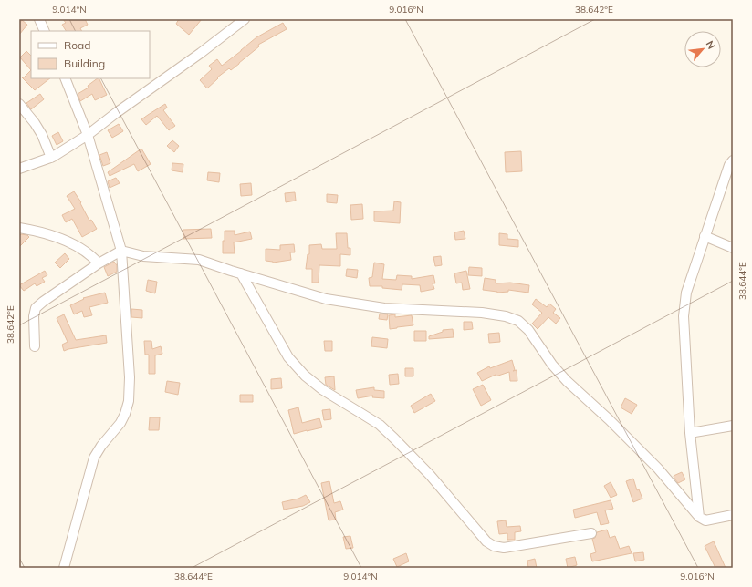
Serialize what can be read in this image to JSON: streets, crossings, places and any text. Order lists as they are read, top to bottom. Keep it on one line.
{"legend":["Road","Building"],"north":"top right","coordinates":["9.014°N","9.016°N","38.642°E","38.644°E"]}
